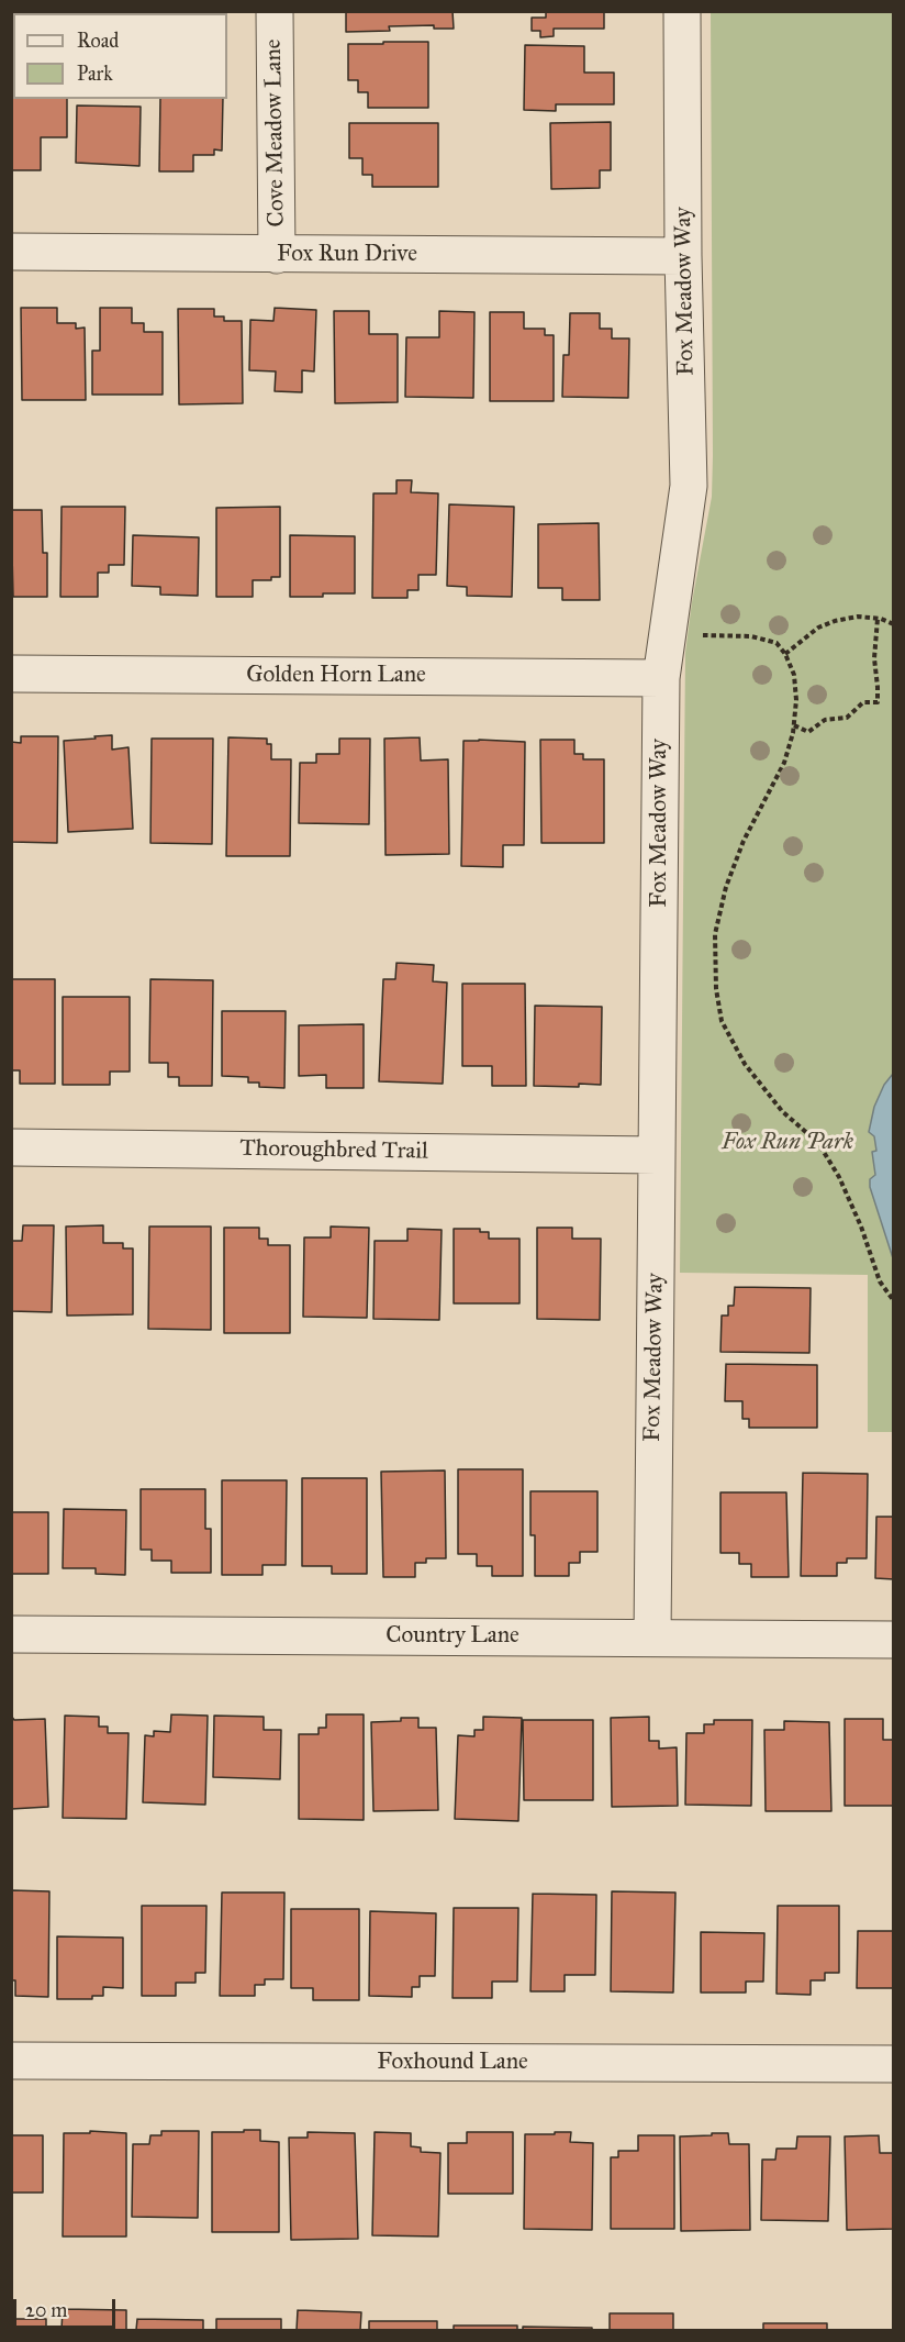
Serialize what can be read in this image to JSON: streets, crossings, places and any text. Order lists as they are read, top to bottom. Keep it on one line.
{"streets":{"street":["Cove Meadow Lane","Fox Run Drive","Fox Meadow Way","Golden Horn Lane","Thoroughbred Trail","Country Lane","Foxhound Lane"]},"crossings":[["Cove Meadow Lane","Fox Run Drive"],["Fox Run Drive","Fox Meadow Way"],["Fox Meadow Way","Golden Horn Lane"],["Fox Meadow Way","Thoroughbred Trail"],["Fox Meadow Way","Country Lane"]],"parks":["Fox Run Park"],"legend":["Road","Park"],"scale_bar":"20 m"}
